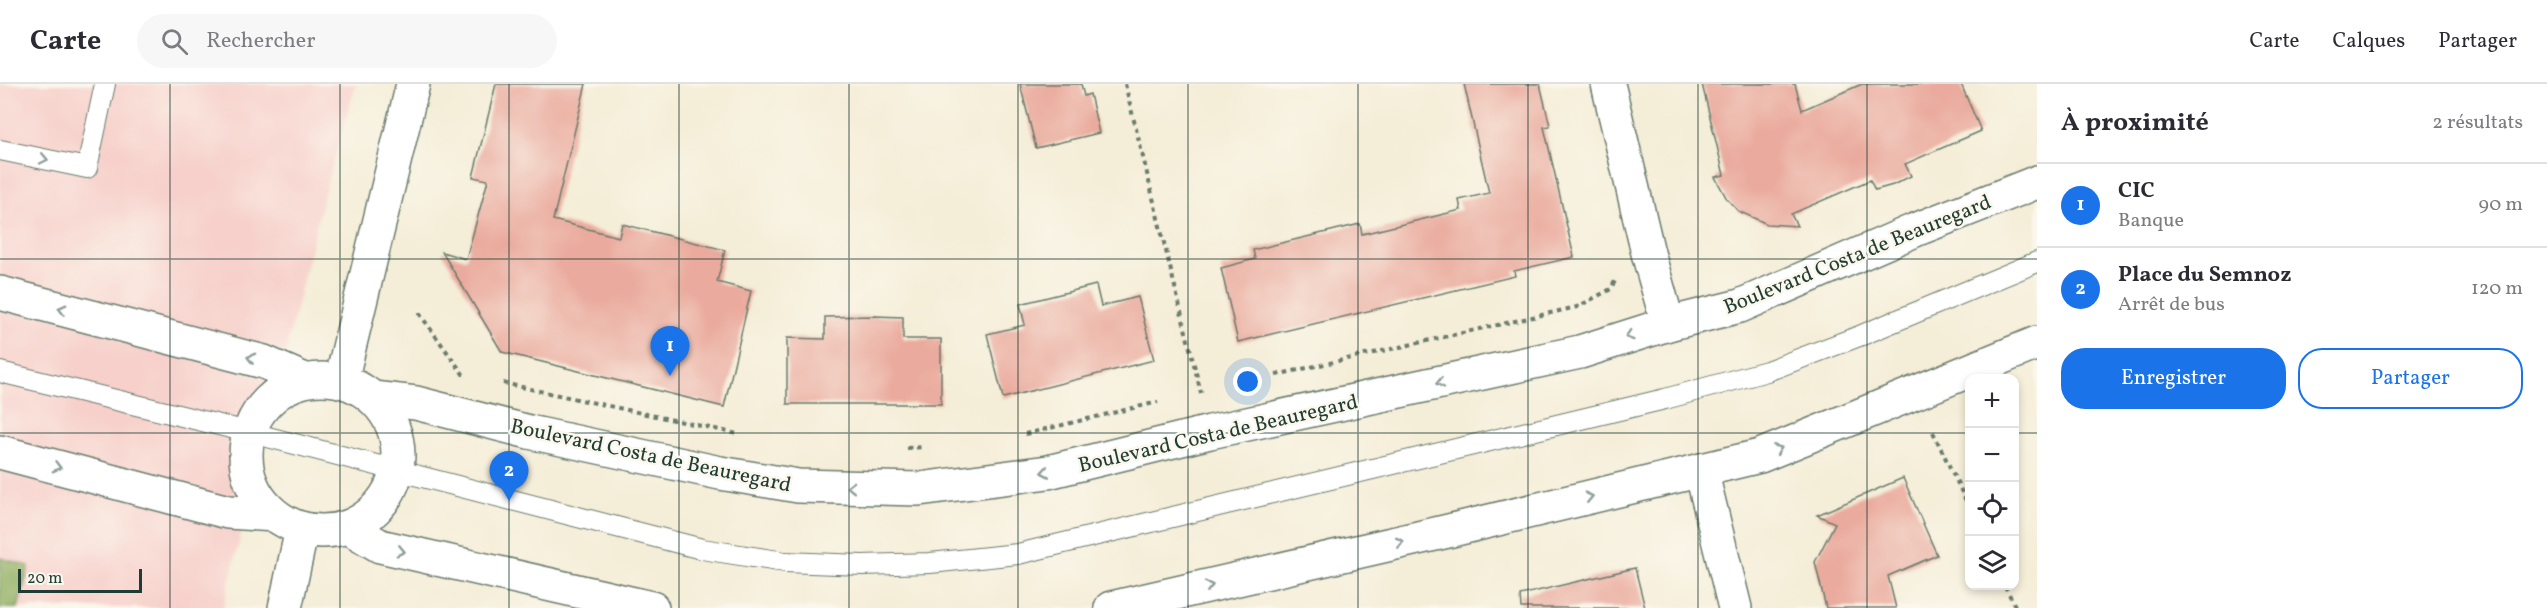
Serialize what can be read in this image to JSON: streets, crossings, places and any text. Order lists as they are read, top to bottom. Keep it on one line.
{"streets":{"street":["Boulevard Costa de Beauregard"]},"scale_bar":"20 m","page":{"header":"Carte","search":"Rechercher","nav":["Carte","Calques","Partager"],"heading":["À proximité","2 résultats"],"list":[{"mark":"1","name":"CIC","note":"Banque","value":"90 m"},{"mark":"2","name":"Place du Semnoz","note":"Arrêt de bus","value":"120 m"}],"pins":["1","2"],"buttons":["Enregistrer","Partager"],"map_buttons":["+","−"],"scale":"20 m"}}
